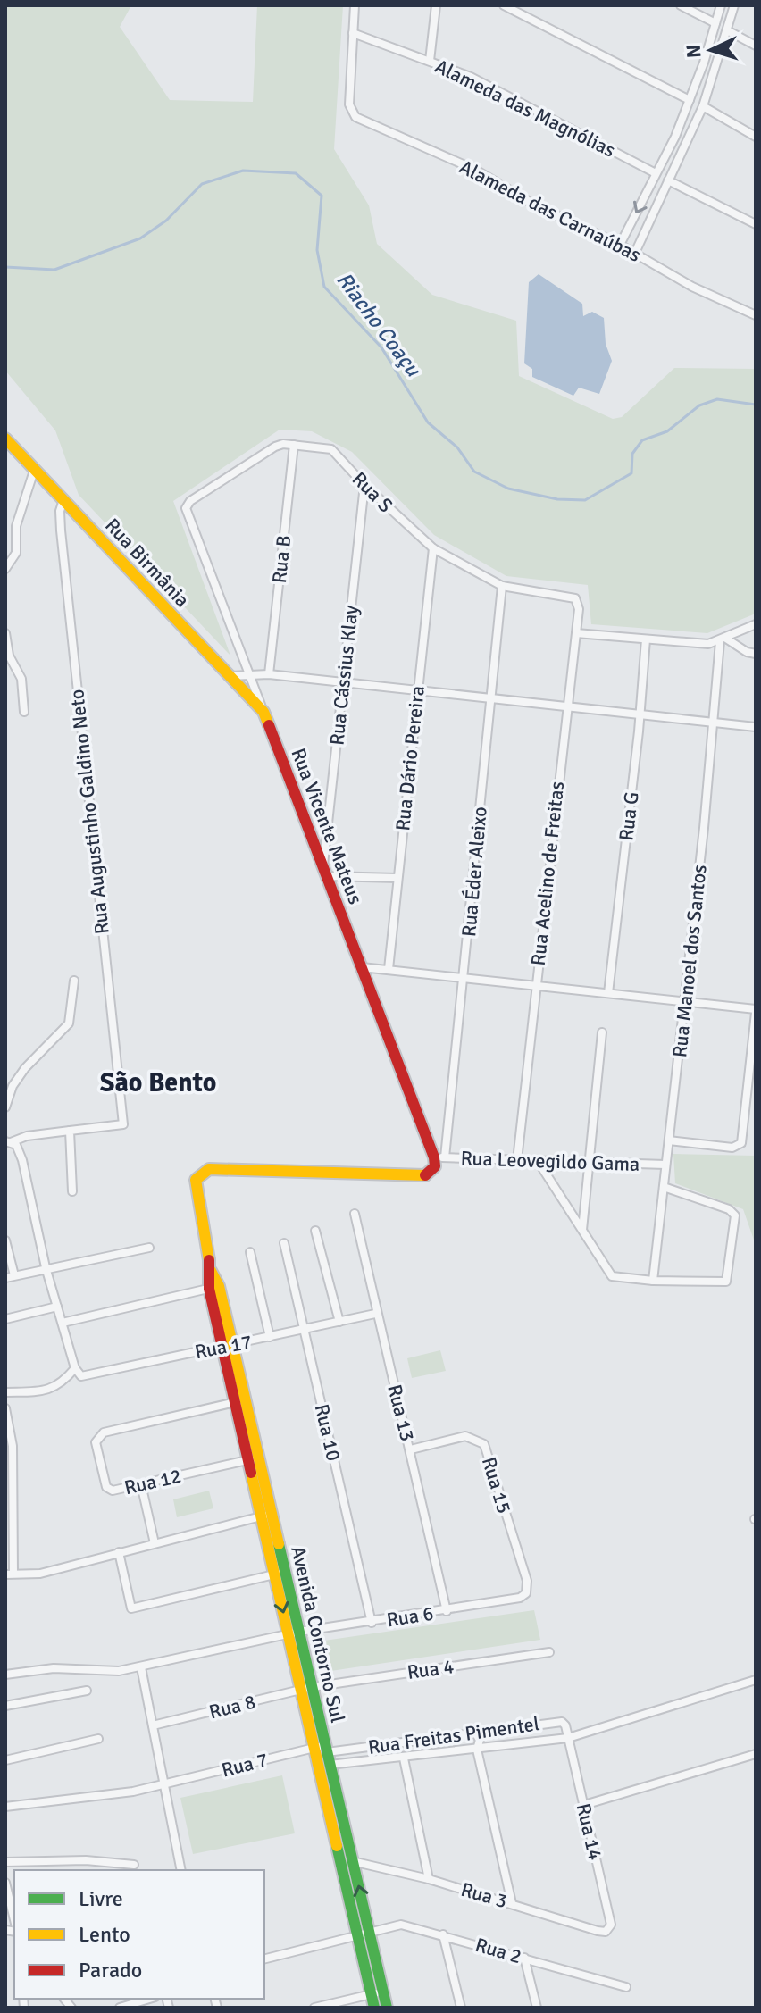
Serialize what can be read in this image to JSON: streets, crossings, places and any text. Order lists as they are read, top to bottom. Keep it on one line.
{"streets":{"street":["Alameda das Magnólias","Alameda das Carnaúbas","Rua S","Rua B","Rua Birmânia","Rua Cássius Klay","Rua Dário Pereira","Rua Augustinho Galdino Neto","Rua G","Rua Vicente Mateus","Rua Éder Aleixo","Rua Acelino de Freitas","Rua Manoel dos Santos","Rua Leovegildo Gama","Rua 17","Rua 13","Rua 10","Rua 12","Rua 15","Rua 6","Avenida Contorno Sul","Rua 4","Rua 8","Rua Freitas Pimentel","Rua 7","Rua 14","Rua 3","Rua 2"]},"crossings":[["Alameda das Magnólias","Alameda das Carnaúbas"],["Rua S","Rua B"],["Rua S","Rua Cássius Klay"],["Rua S","Rua Dário Pereira"],["Rua S","Rua Vicente Mateus"],["Rua S","Rua Éder Aleixo"],["Rua S","Rua Acelino de Freitas"],["Rua Birmânia","Rua Augustinho Galdino Neto"],["Rua Birmânia","Rua Vicente Mateus"],["Rua Cássius Klay","Rua Vicente Mateus"],["Rua Vicente Mateus","Rua Éder Aleixo"],["Rua Vicente Mateus","Rua Leovegildo Gama"],["Rua Vicente Mateus","Avenida Contorno Sul"],["Rua Éder Aleixo","Rua Leovegildo Gama"],["Rua Éder Aleixo","Avenida Contorno Sul"],["Rua Acelino de Freitas","Rua Leovegildo Gama"],["Rua Manoel dos Santos","Rua Leovegildo Gama"],["Rua Leovegildo Gama","Avenida Contorno Sul"],["Rua 17","Rua 13"],["Rua 17","Rua 10"],["Rua 17","Avenida Contorno Sul"],["Rua 13","Rua 15"],["Rua 13","Rua 6"],["Rua 10","Rua 6"],["Rua 12","Avenida Contorno Sul"],["Rua 15","Rua 6"],["Rua 6","Avenida Contorno Sul"],["Avenida Contorno Sul","Rua 4"],["Avenida Contorno Sul","Rua 8"],["Avenida Contorno Sul","Rua Freitas Pimentel"],["Avenida Contorno Sul","Rua 7"],["Avenida Contorno Sul","Rua 3"],["Avenida Contorno Sul","Rua 2"],["Rua 4","Rua 8"],["Rua Freitas Pimentel","Rua 7"],["Rua Freitas Pimentel","Rua 14"],["Rua 14","Rua 3"]],"districts":["São Bento"],"water":["Riacho Coaçu"],"legend":["Livre","Lento","Parado"],"north":"left"}
